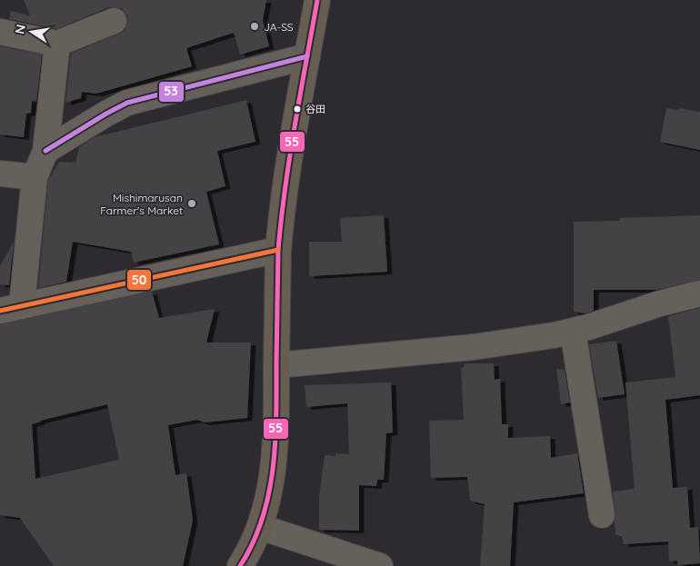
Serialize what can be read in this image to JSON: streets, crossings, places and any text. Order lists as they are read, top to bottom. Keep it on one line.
{"places":["JA-SS","谷田","Mishimarusan Farmer's Market"],"lines":["transit line 55","transit line 53","transit line 50"],"north":"left"}
